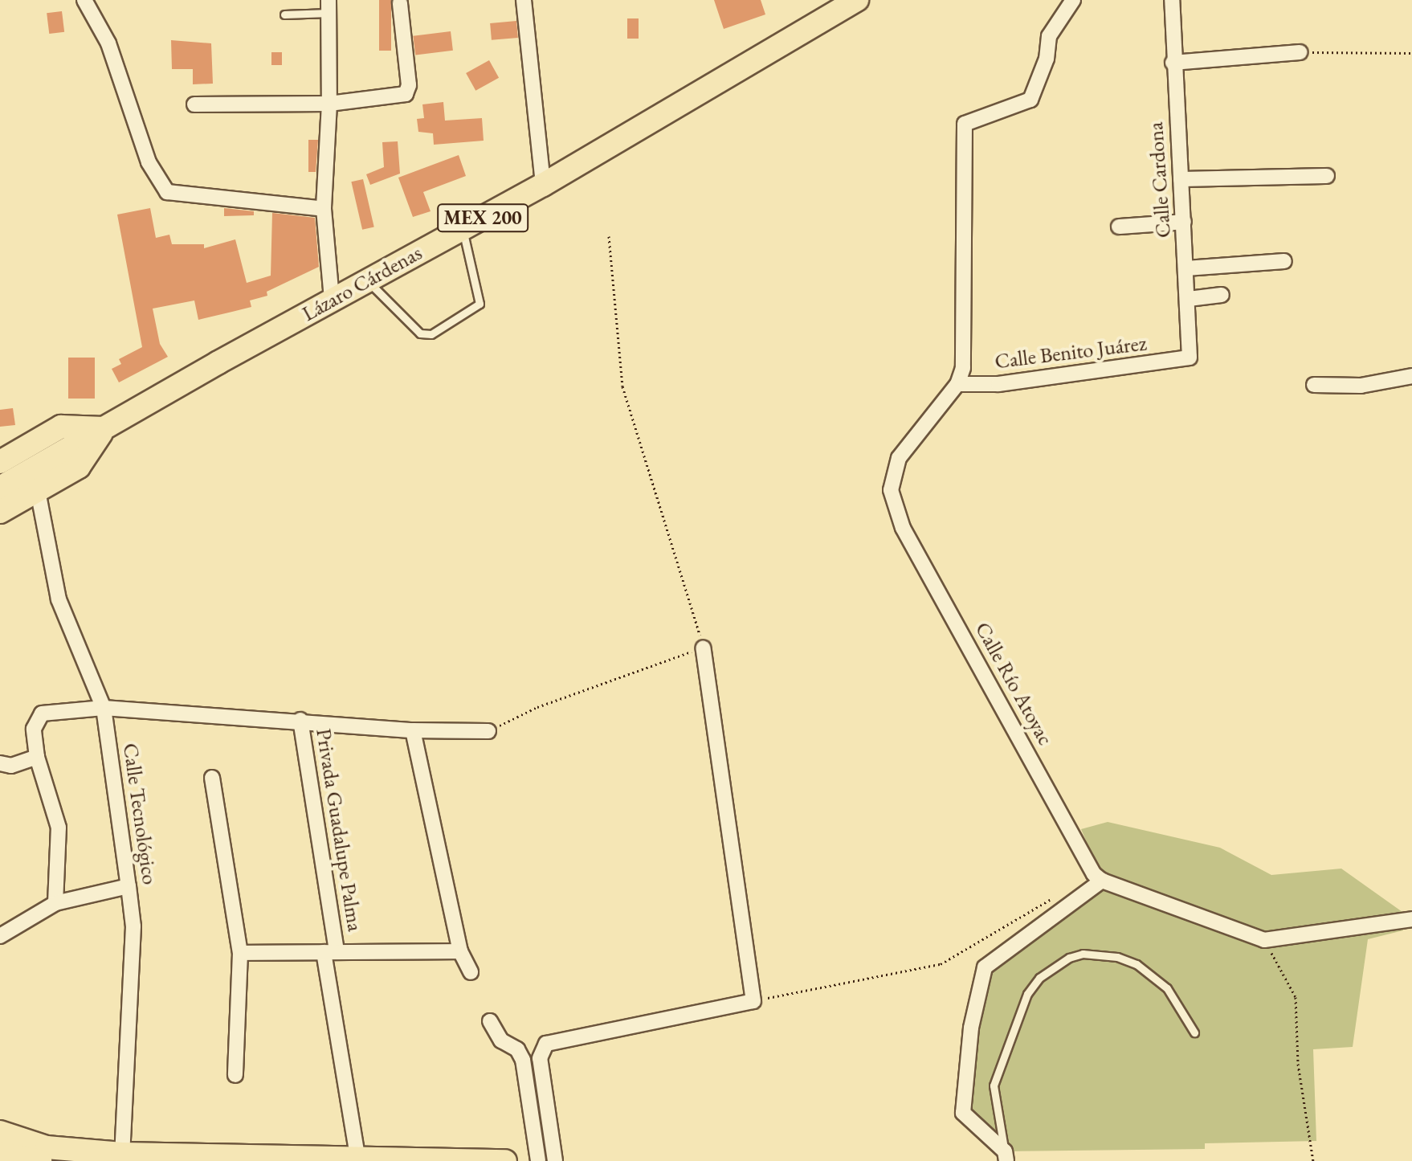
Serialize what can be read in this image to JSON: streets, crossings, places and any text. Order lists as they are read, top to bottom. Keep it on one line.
{"streets":{"main road":["MEX 200","Lázaro Cárdenas"],"street":["Calle Cardona","Calle Benito Juárez","Calle Río Atoyac","Calle Tecnológico","Privada Guadalupe Palma"]},"crossings":[["Calle Cardona","Calle Benito Juárez"],["MEX 200","Lázaro Cárdenas"],["MEX 200","Calle Tecnológico"],["Calle Benito Juárez","Calle Río Atoyac"],["Calle Tecnológico","Privada Guadalupe Palma"]]}
